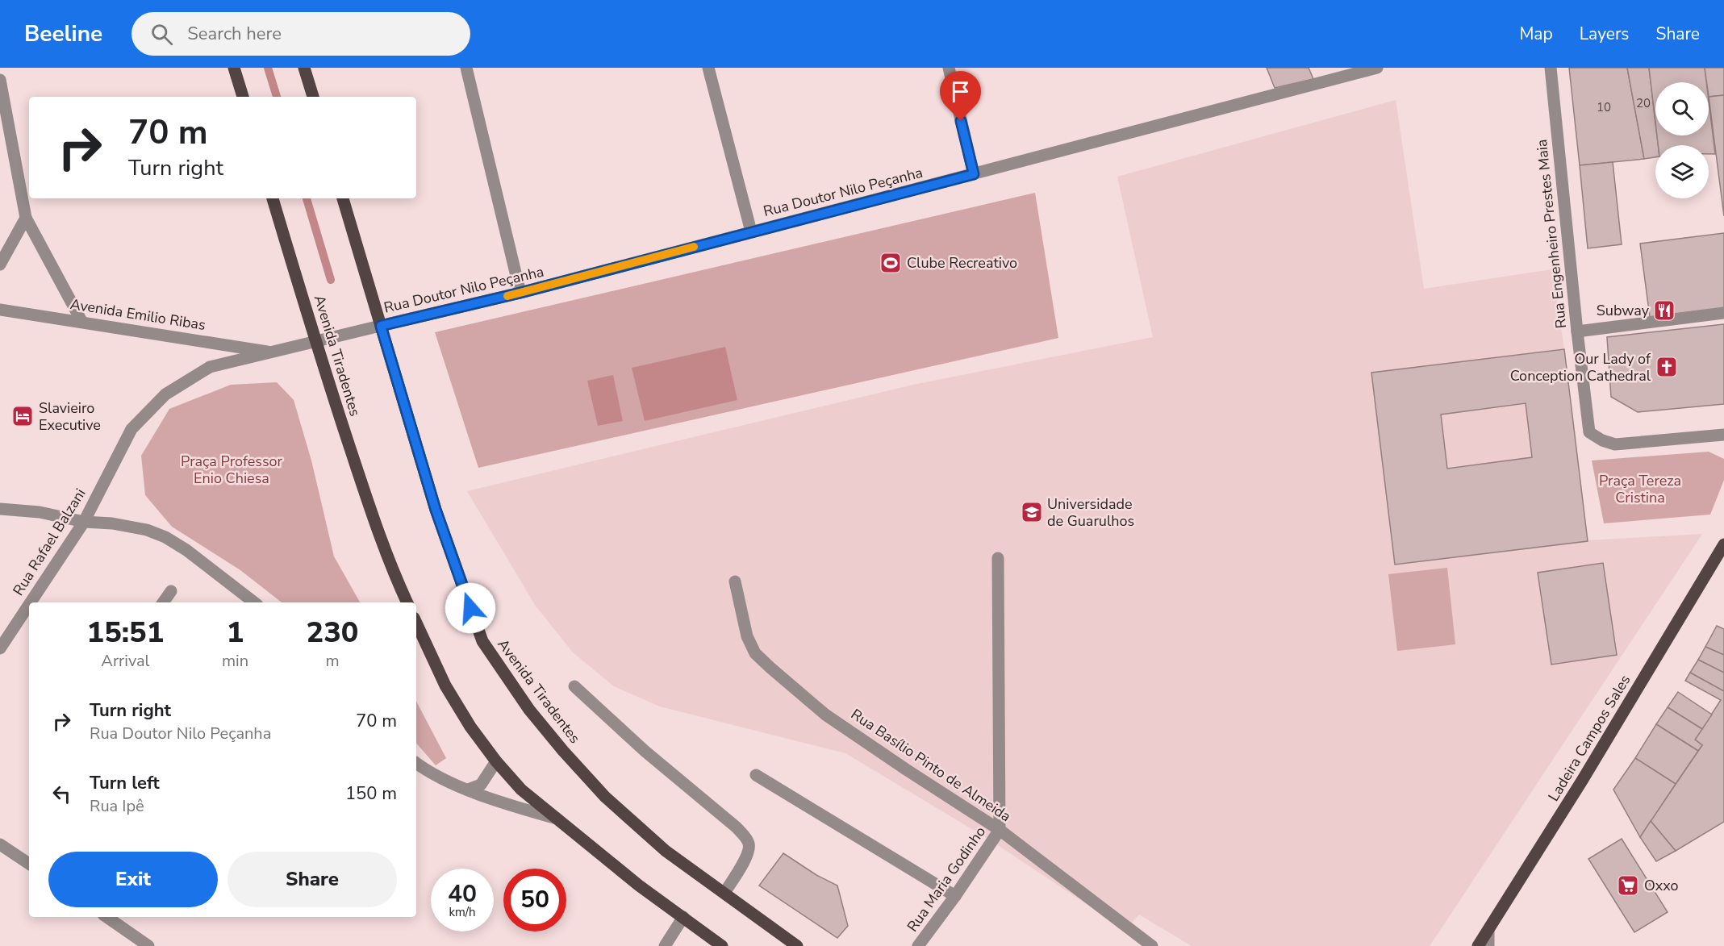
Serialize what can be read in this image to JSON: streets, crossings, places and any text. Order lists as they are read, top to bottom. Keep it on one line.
{"streets":{"main road":["Avenida Tiradentes","Ladeira Campos Sales"],"street":["Rua Doutor Nilo Peçanha","Rua Engenheiro Prestes Maia","Avenida Emilio Ribas","Rua Rafael Balzani","Rua Basílio Pinto de Almeida","Rua Maria Godinho"]},"crossings":[["Rua Doutor Nilo Peçanha","Avenida Tiradentes"],["Rua Doutor Nilo Peçanha","Rua Rafael Balzani"],["Avenida Emilio Ribas","Rua Rafael Balzani"],["Avenida Tiradentes","Rua Rafael Balzani"],["Rua Basílio Pinto de Almeida","Rua Maria Godinho"]],"parks":["Praça Professor Enio Chiesa","Praça Tereza Cristina"],"places":{"sports":["Clube Recreativo"],"restaurant":["Subway"],"church":["Our Lady of Conception Cathedral"],"hotel":["Slavieiro Executive"],"school or university":["Universidade de Guarulhos"],"supermarket":["Oxxo"]},"house_numbers":["20","10"],"page":{"header":"Beeline","search":"Search here","nav":["Map","Layers","Share"],"turn":["70 m","Turn right"],"eta":["15:51","Arrival","1","min","230","m"],"list":[{"name":"Turn right","note":"Rua Doutor Nilo Peçanha","value":"70 m"},{"name":"Turn left","note":"Rua Ipê","value":"150 m"}],"buttons":["Exit","Share"],"speed":"40 km/h","limit":"50"}}
